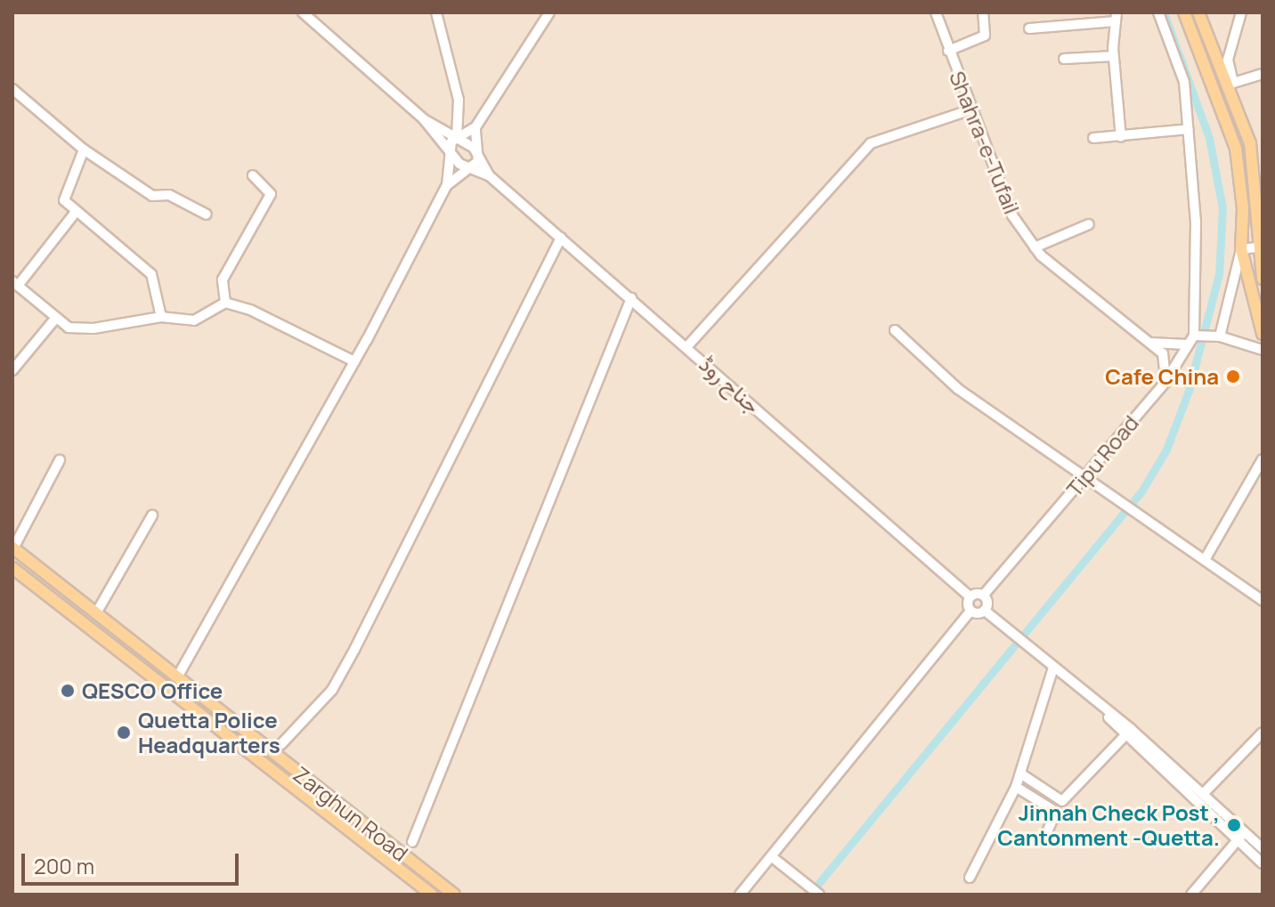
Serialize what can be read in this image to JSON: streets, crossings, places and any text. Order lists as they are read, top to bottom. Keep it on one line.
{"streets":{"main road":["Zarghun Road"],"street":["Shahra-e-Tufail","جناح روڈ","Tipu Road"]},"places":["Cafe China","QESCO Office","Quetta Police Headquarters","Jinnah Check Post , Cantonment -Quetta."],"scale_bar":"200 m"}
